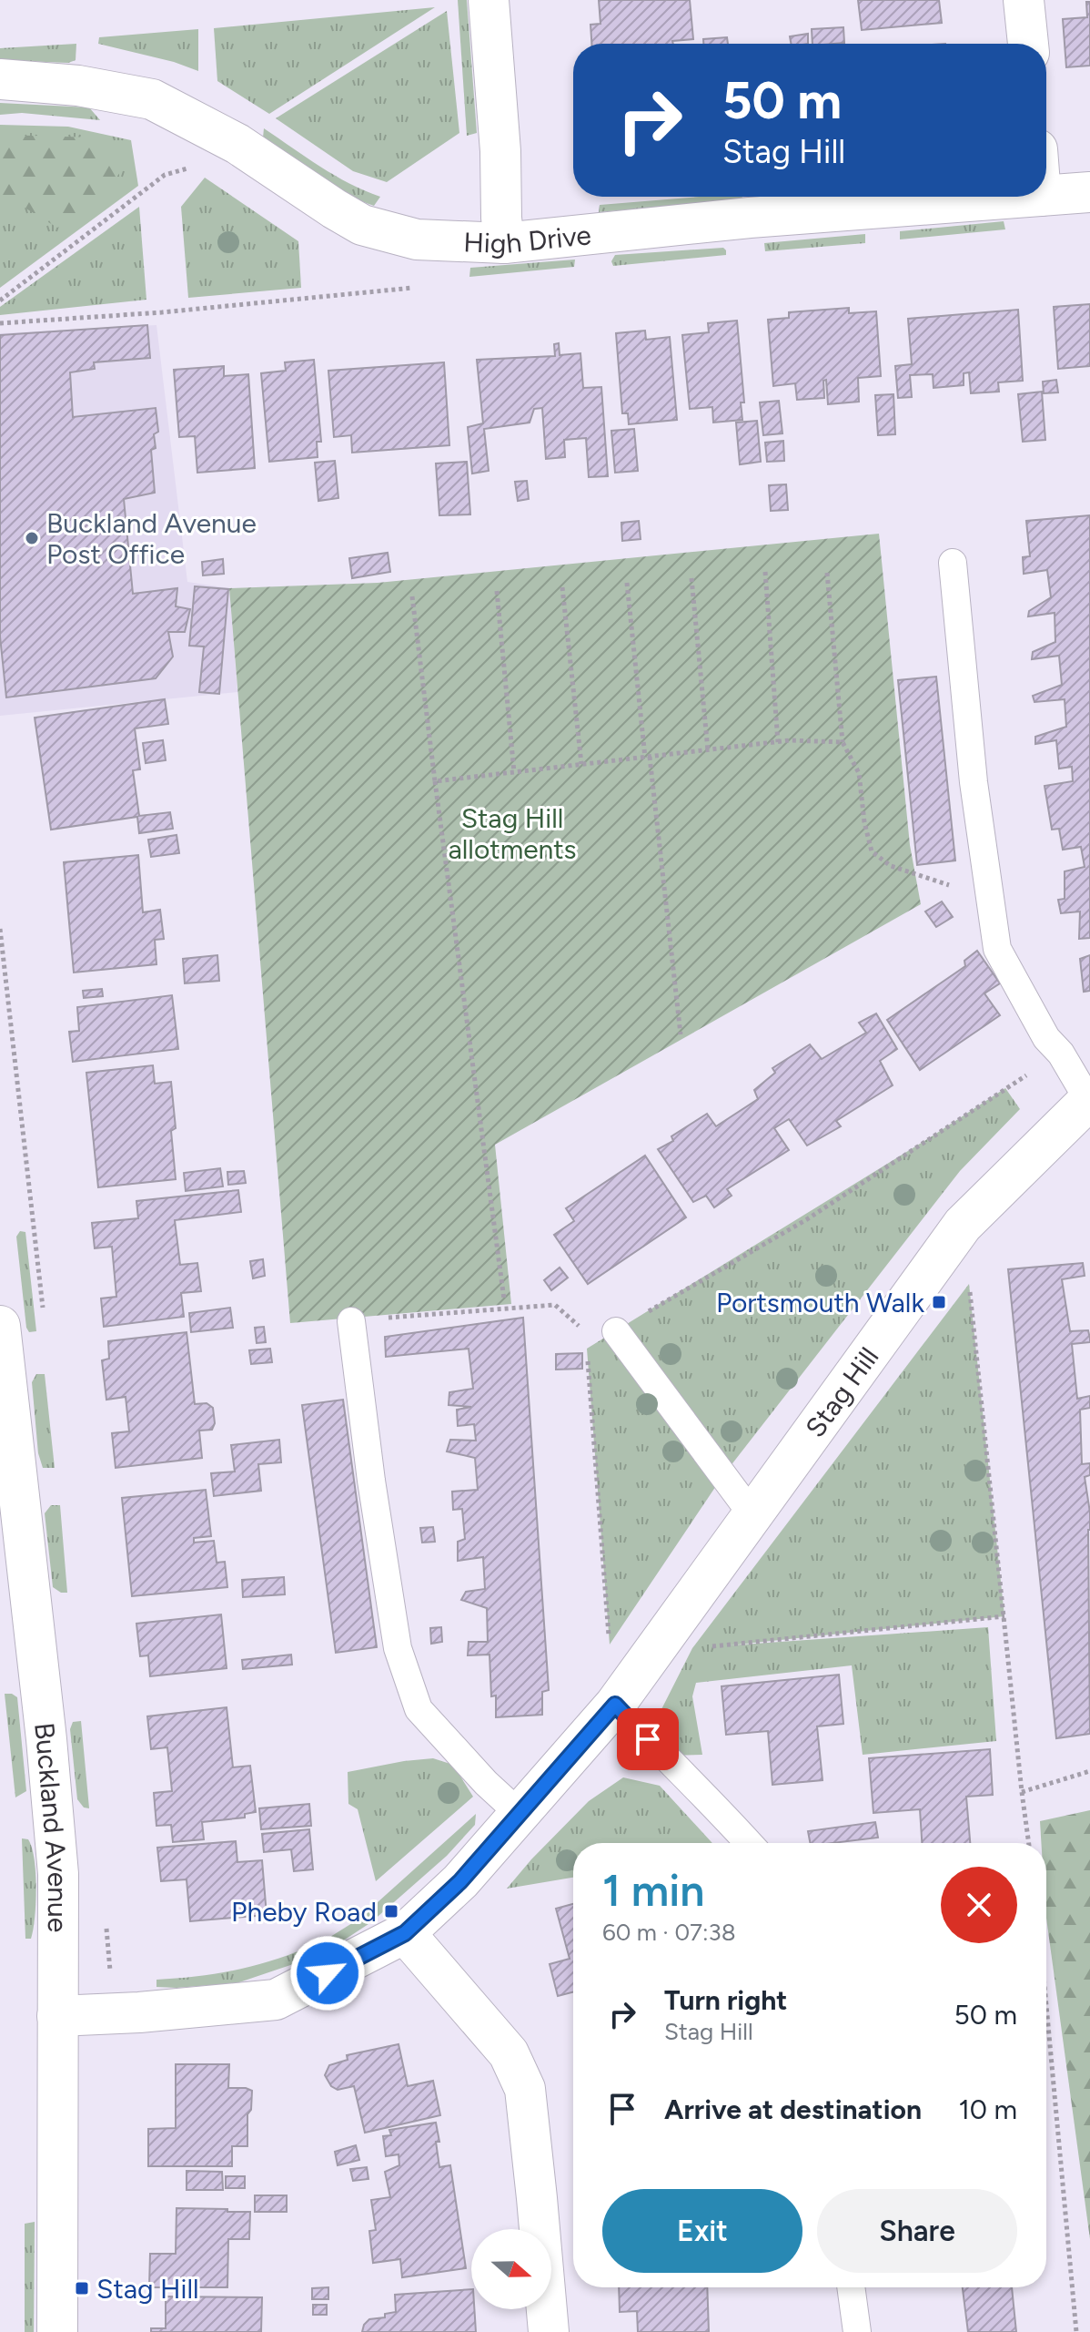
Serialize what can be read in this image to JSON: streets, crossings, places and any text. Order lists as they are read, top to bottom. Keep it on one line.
{"streets":{"street":["High Drive","Stag Hill","Buckland Avenue"]},"crossings":[["Stag Hill","Buckland Avenue"]],"parks":["Stag Hill allotments"],"places":{"other":["Buckland Avenue Post Office"],"transit":["Portsmouth Walk","Pheby Road","Stag Hill"]},"north":"right","page":{"turn":["50 m","Stag Hill"],"heading":["1 min","60 m · 07:38"],"list":[{"name":"Turn right","note":"Stag Hill","value":"50 m"},{"name":"Arrive at destination","value":"10 m"}],"buttons":["Exit","Share"]}}
